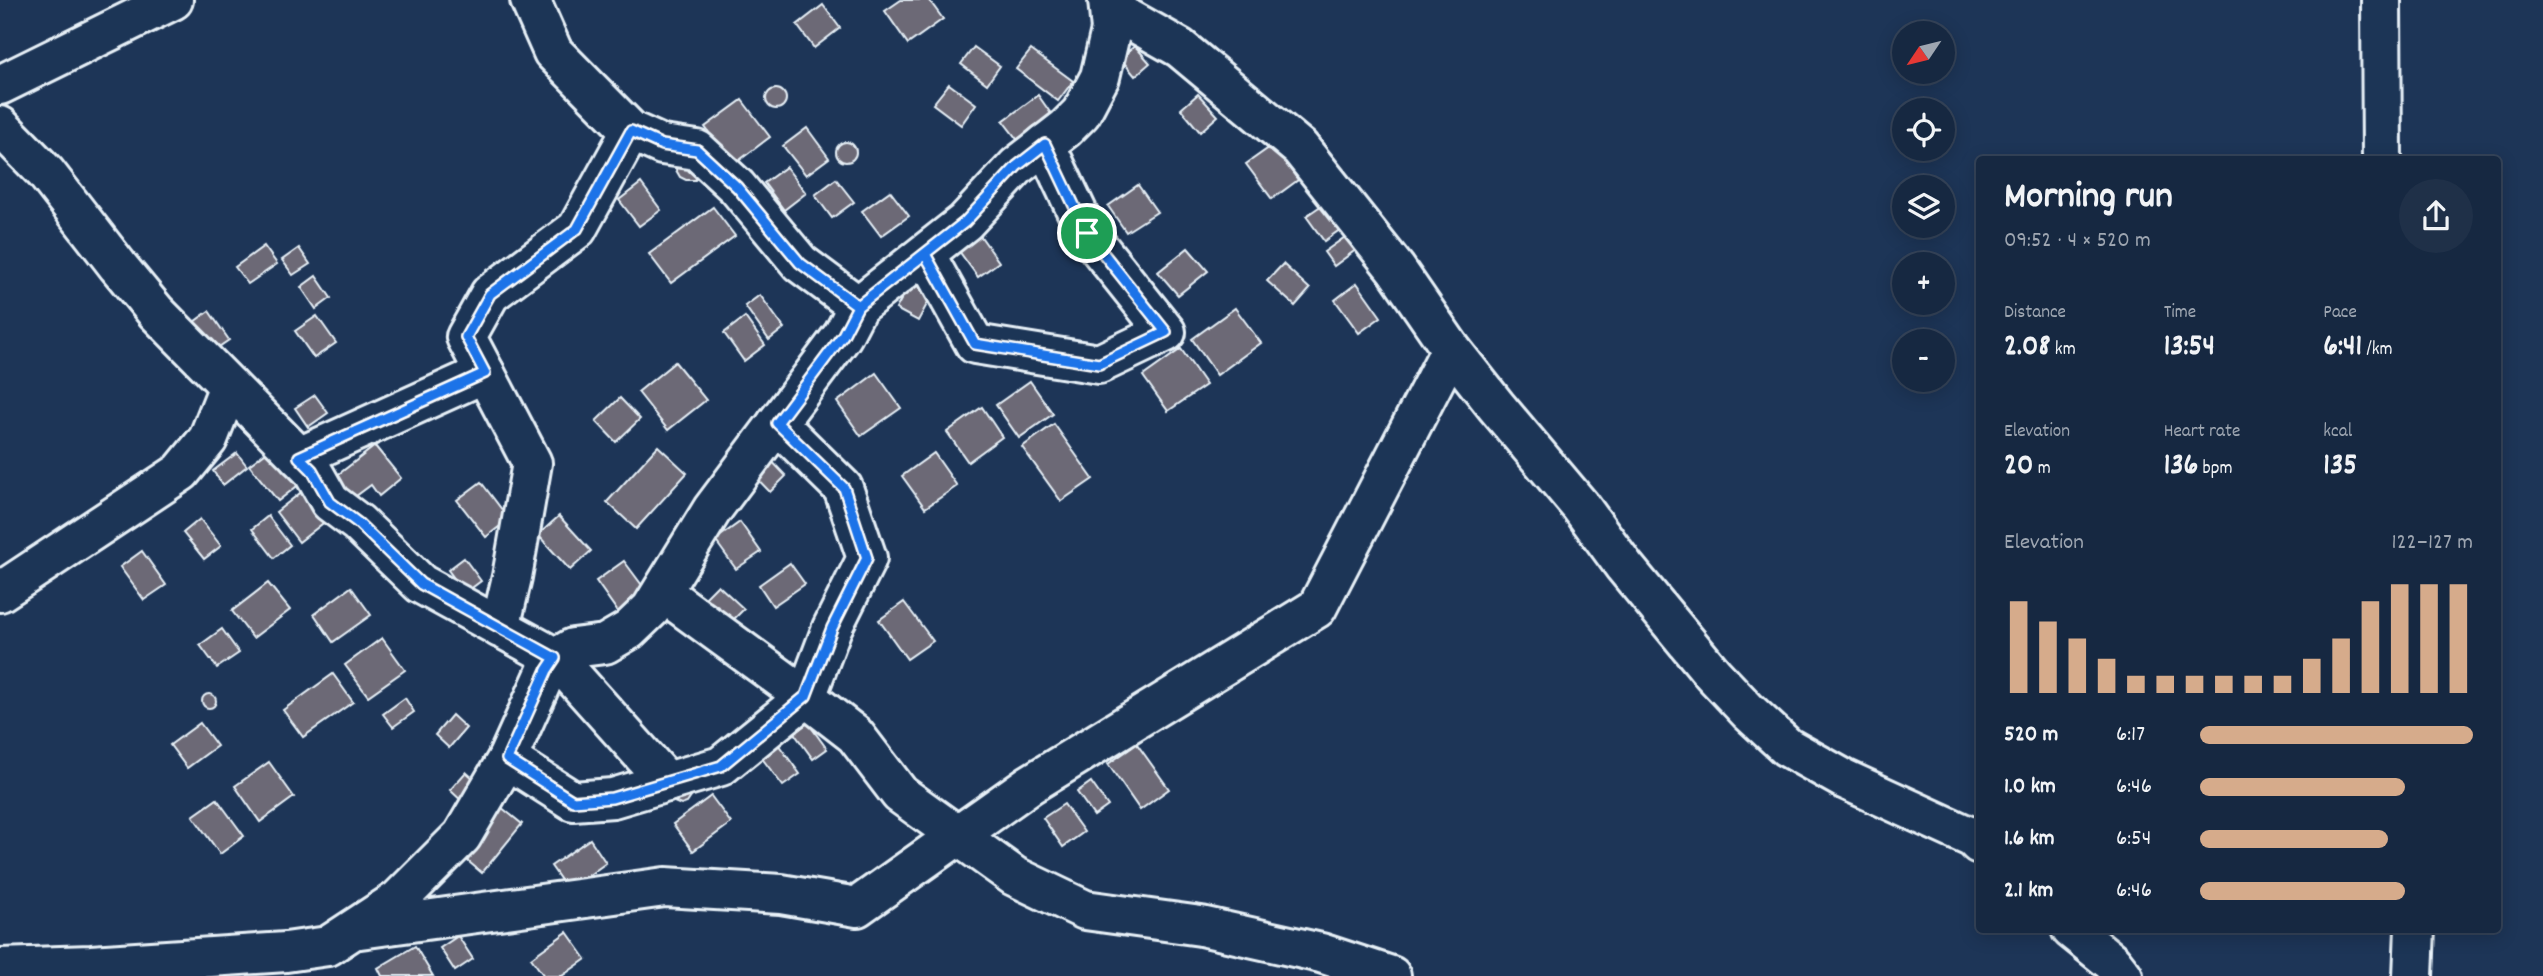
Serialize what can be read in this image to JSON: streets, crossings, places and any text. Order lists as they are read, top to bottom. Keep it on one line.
{"north":"bottom left","page":{"map_buttons":["+","−"],"heading":["Morning run","09:52 · 4 × 520 m"],"stats":[["Distance","2.08 km"],["Time","13:54"],["Pace","6:41 /km"],["Elevation","20 m"],["Heart rate","136 bpm"],["kcal","135"]],"chart":["Elevation","122–127 m"],"list":[{"name":"520 m","note":"6:17"},{"name":"1.0 km","note":"6:46"},{"name":"1.6 km","note":"6:54"},{"name":"2.1 km","note":"6:46"}]}}
